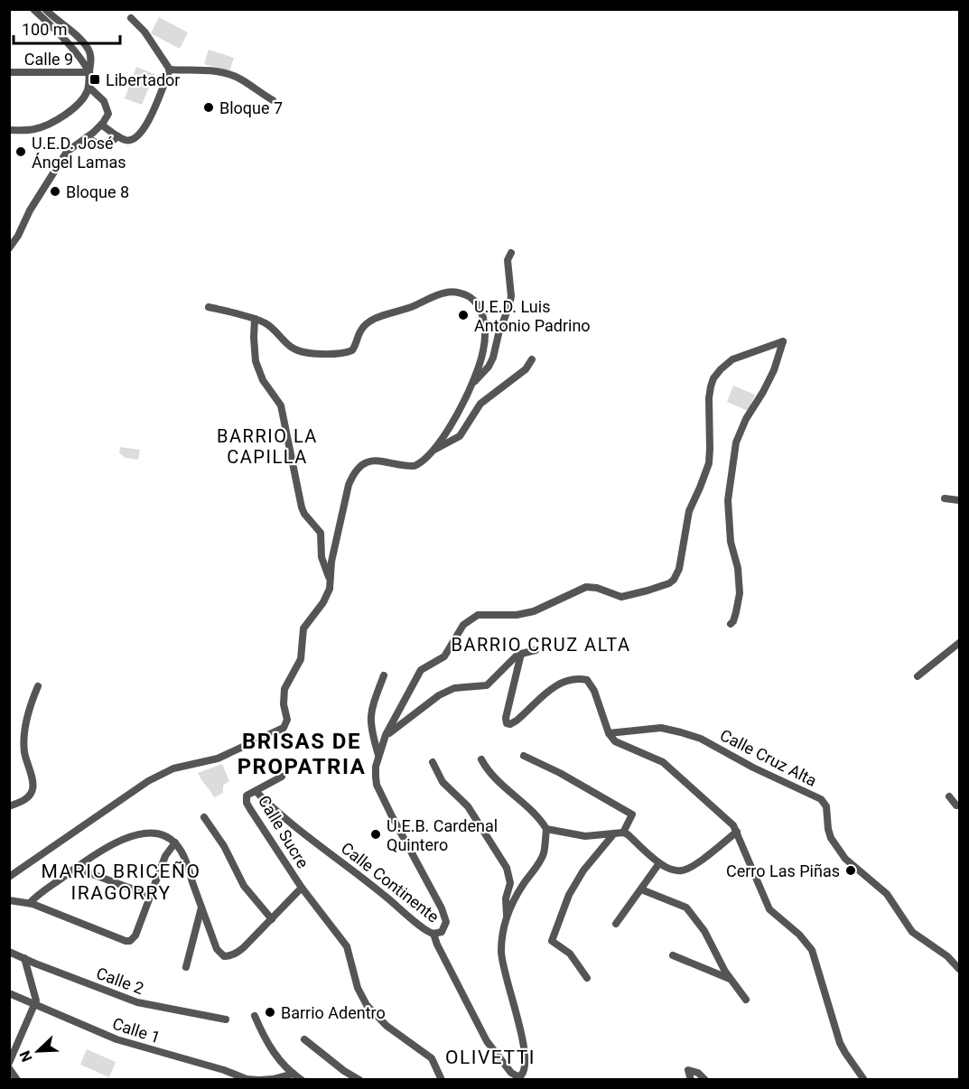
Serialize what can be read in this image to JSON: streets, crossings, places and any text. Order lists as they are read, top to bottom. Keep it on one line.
{"streets":{"street":["Calle 9","Calle Cruz Alta","Calle Sucre","Calle Continente","Calle 2","Calle 1"]},"crossings":[["Calle Sucre","Calle Continente"]],"districts":["BARRIO LA CAPILLA","BARRIO CRUZ ALTA","BRISAS DE PROPATRIA","MARIO BRICEÑO IRAGORRY","OLIVETTI"],"places":{"transit":["Libertador"],"other":["Bloque 7","U.E.D. José Ángel Lamas","Bloque 8","U.E.D. Luis Antonio Padrino","U.E.B. Cardenal Quintero","Cerro Las Piñas","Barrio Adentro"]},"scale_bar":"100 m","north":"bottom left"}
